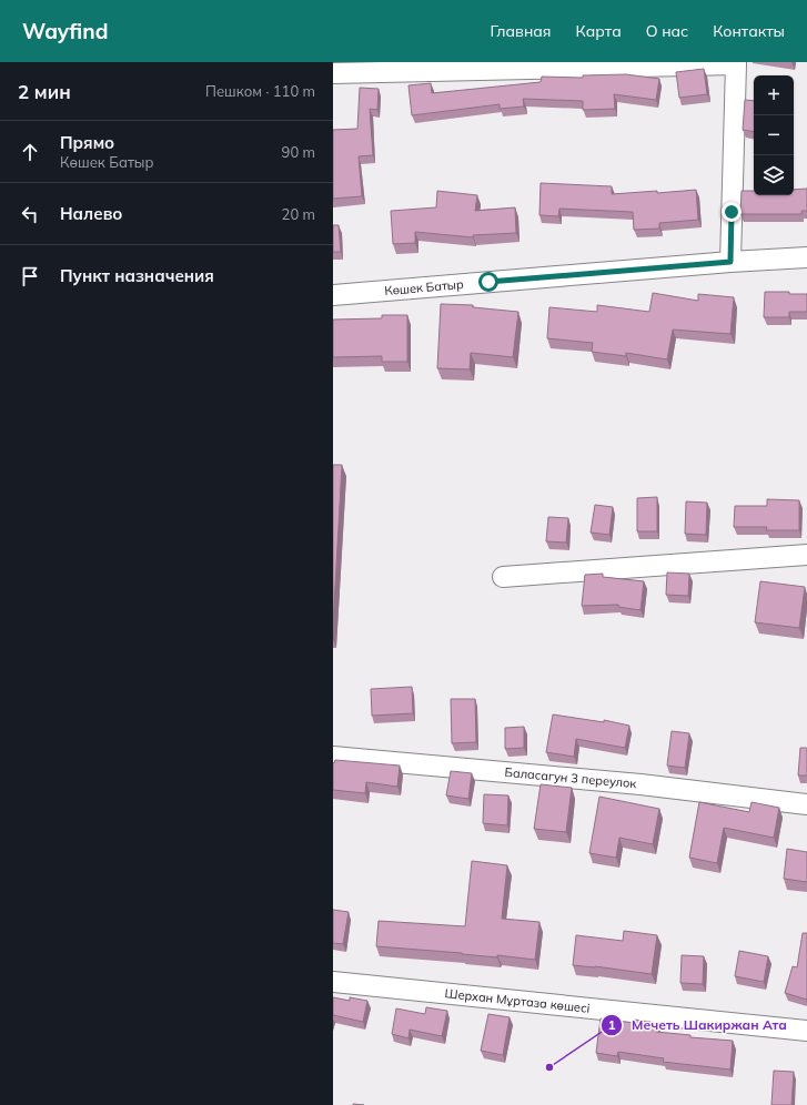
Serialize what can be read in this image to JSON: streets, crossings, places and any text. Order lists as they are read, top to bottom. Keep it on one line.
{"streets":{"street":["Көшек Батыр","Баласагун 3 переулок","Шерхан Мұртаза көшесі"]},"places":["Мечеть Шакиржан Ата"],"page":{"header":"Wayfind","nav":["Главная","Карта","О нас","Контакты"],"heading":["2 мин","Пешком · 110 m"],"map_buttons":["+","−"],"list":[["Прямо","Көшек Батыр","90 m"],["Налево","20 m"],"Пункт назначения"]}}
